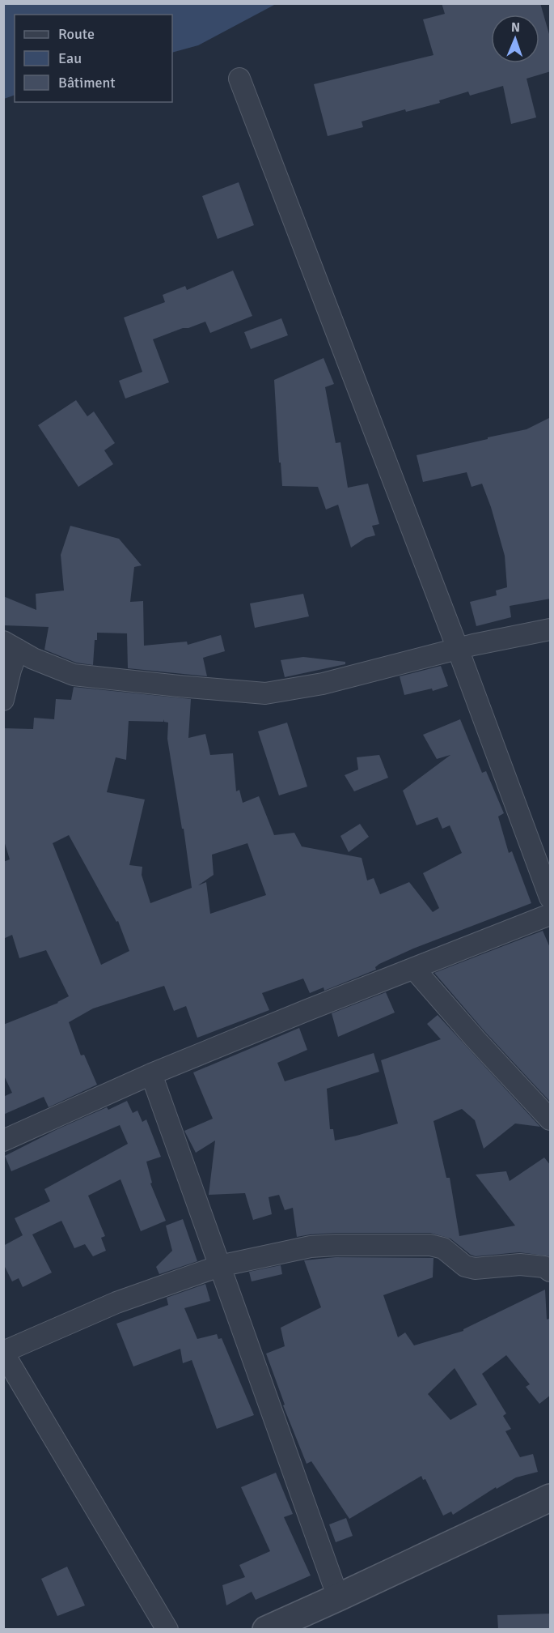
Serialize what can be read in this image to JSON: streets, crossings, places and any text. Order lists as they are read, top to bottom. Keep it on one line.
{"legend":["Route","Eau","Bâtiment"],"north":"top"}
